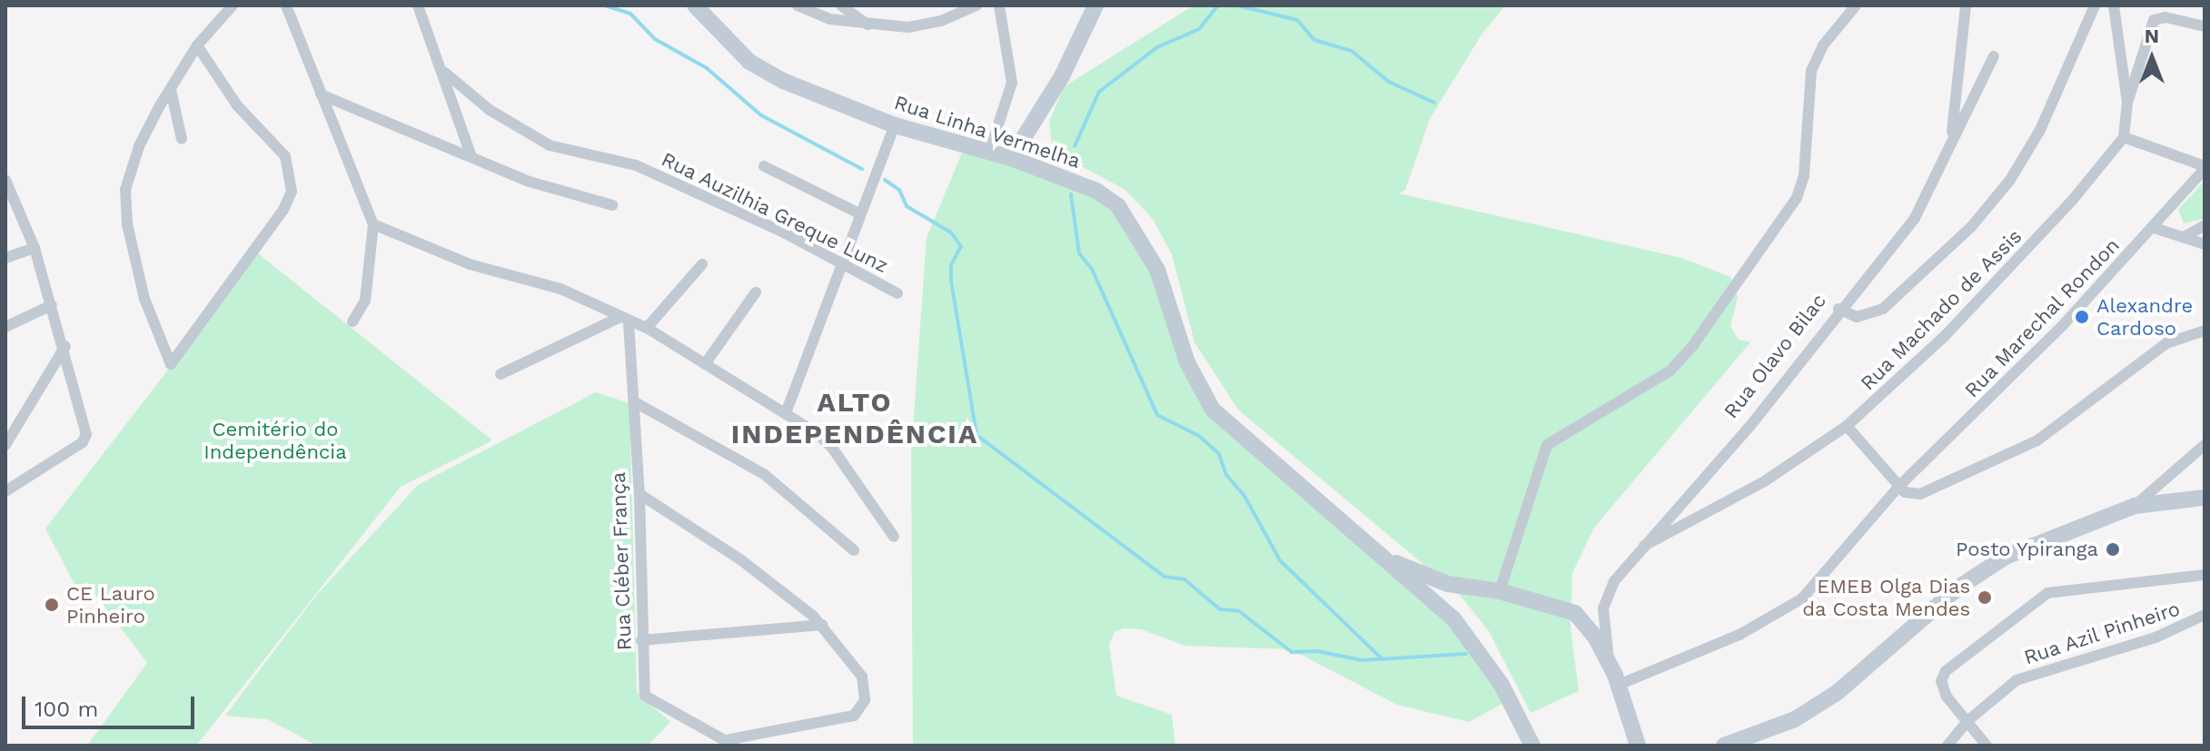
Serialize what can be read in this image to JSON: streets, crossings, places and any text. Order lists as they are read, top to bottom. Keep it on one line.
{"streets":{"street":["Rua Linha Vermelha","Rua Auzilhia Greque Lunz","Rua Machado de Assis","Rua Marechal Rondon","Rua Olavo Bilac","Rua Cléber França","Rua Azil Pinheiro"]},"crossings":[["Rua Linha Vermelha","Rua Olavo Bilac"],["Rua Machado de Assis","Rua Olavo Bilac"],["Rua Marechal Rondon","Rua Olavo Bilac"]],"districts":["ALTO INDEPENDÊNCIA"],"parks":["Cemitério do Independência"],"places":["Alexandre Cardoso","Posto Ypiranga","EMEB Olga Dias da Costa Mendes","CE Lauro Pinheiro"],"scale_bar":"100 m","north":"top"}
